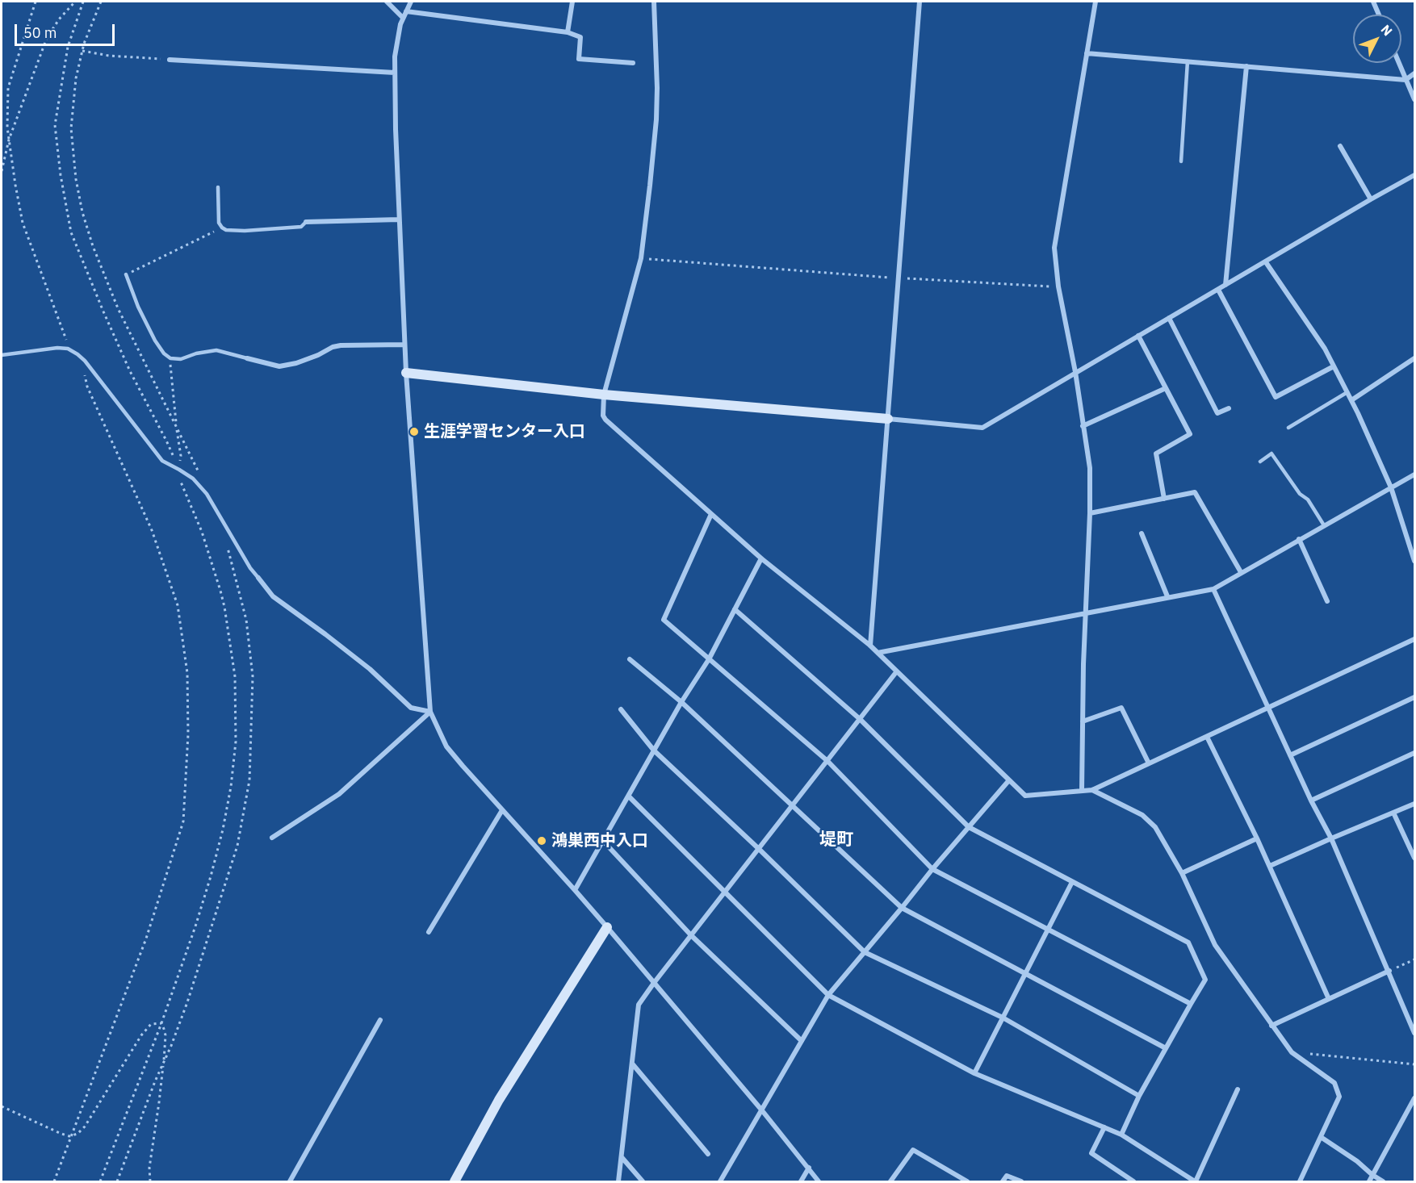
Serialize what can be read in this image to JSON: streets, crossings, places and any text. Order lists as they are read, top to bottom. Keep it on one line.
{"districts":["堤町"],"places":["生涯学習センター入口","鴻巣西中入口"],"scale_bar":"50 m","north":"top right"}
